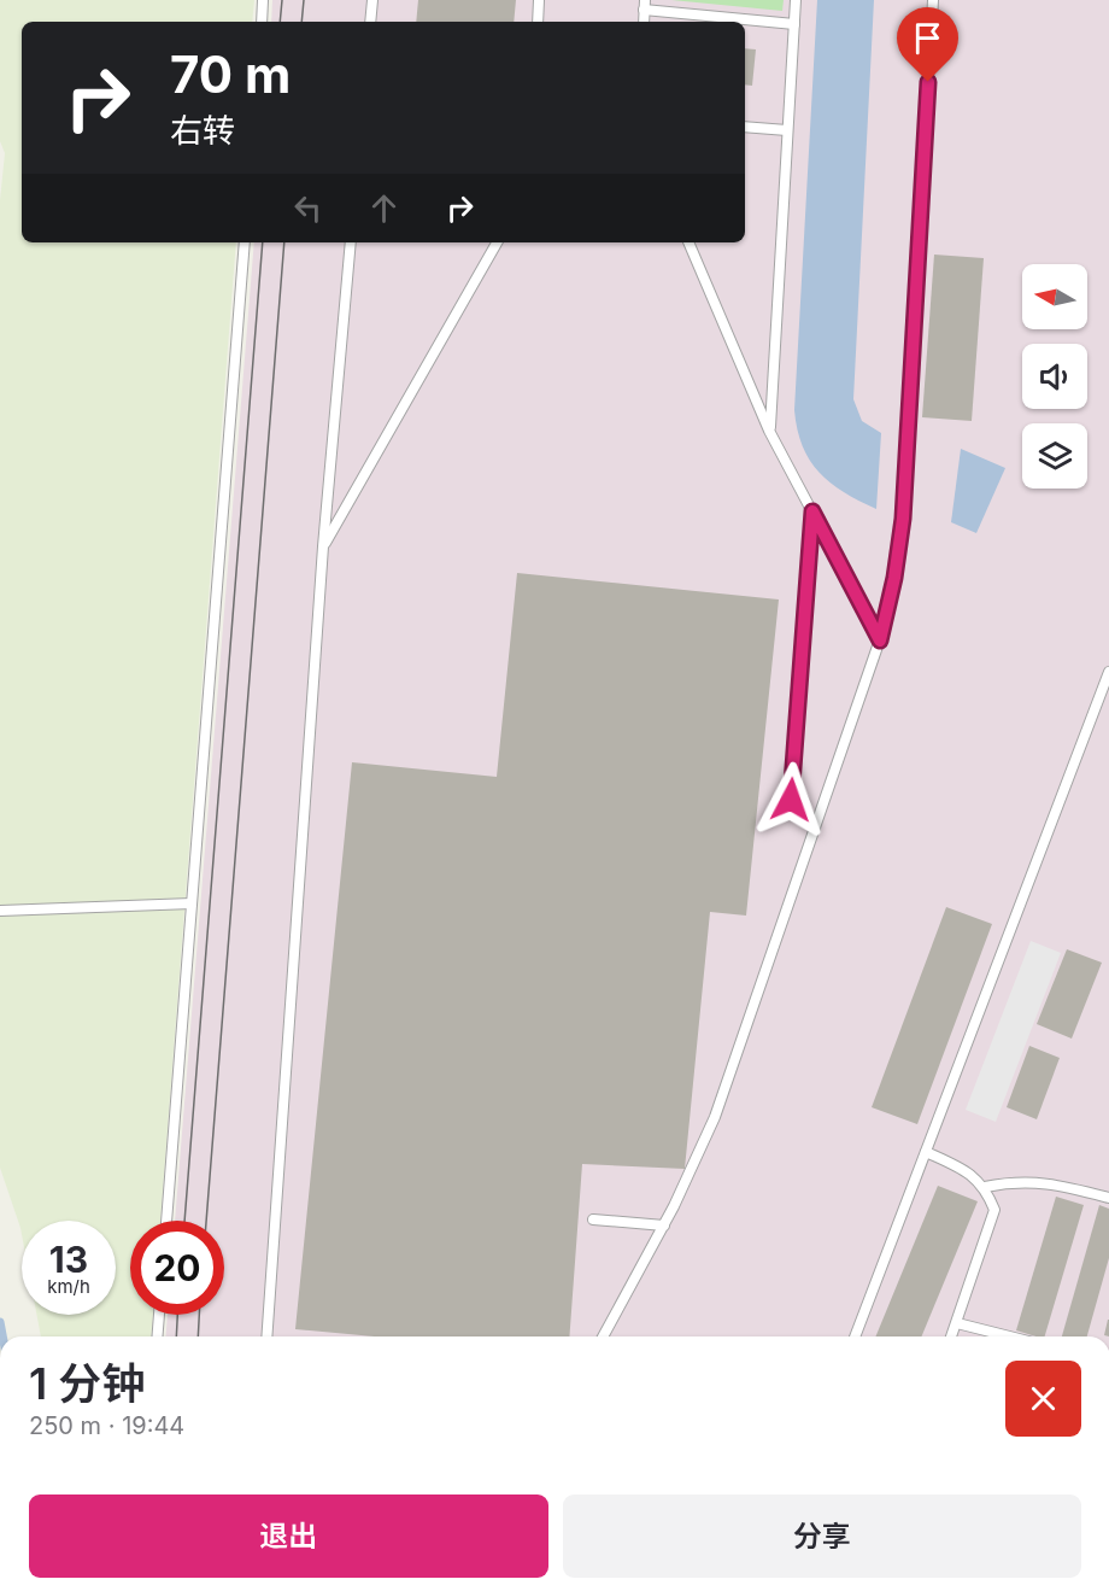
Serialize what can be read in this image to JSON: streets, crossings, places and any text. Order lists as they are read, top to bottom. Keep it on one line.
{"north":"left","page":{"turn":["70 m","右转"],"speed":"13 km/h","limit":"20","heading":["1 分钟","250 m · 19:44"],"buttons":["退出","分享"]}}
